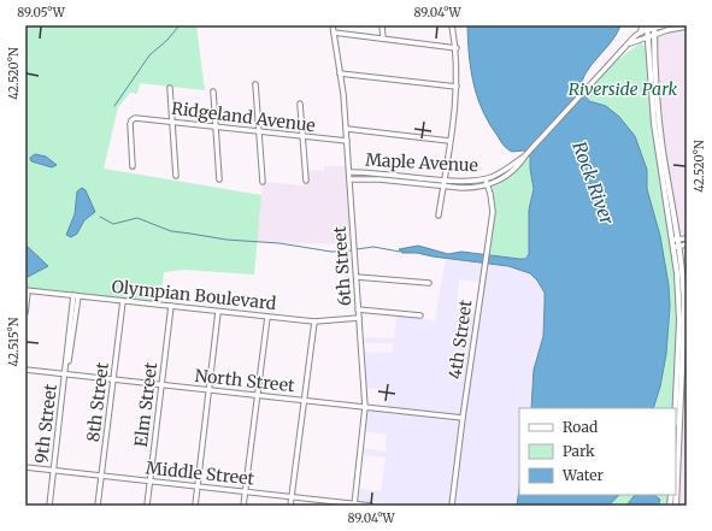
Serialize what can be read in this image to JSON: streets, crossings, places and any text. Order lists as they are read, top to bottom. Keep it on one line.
{"streets":{"street":["Ridgeland Avenue","Maple Avenue","6th Street","Olympian Boulevard","4th Street","North Street","8th Street","Elm Street","9th Street","Middle Street"]},"crossings":[["Ridgeland Avenue","6th Street"],["Maple Avenue","6th Street"],["Maple Avenue","4th Street"],["6th Street","Olympian Boulevard"],["6th Street","North Street"],["6th Street","Middle Street"],["Olympian Boulevard","8th Street"],["Olympian Boulevard","Elm Street"],["Olympian Boulevard","9th Street"],["4th Street","North Street"],["North Street","8th Street"],["North Street","Elm Street"],["North Street","9th Street"],["8th Street","Middle Street"],["Elm Street","Middle Street"],["9th Street","Middle Street"]],"water":["Rock River"],"parks":["Riverside Park"],"legend":["Road","Park","Water"],"coordinates":["89.05°W","89.04°W","42.520°N","42.515°N"]}
